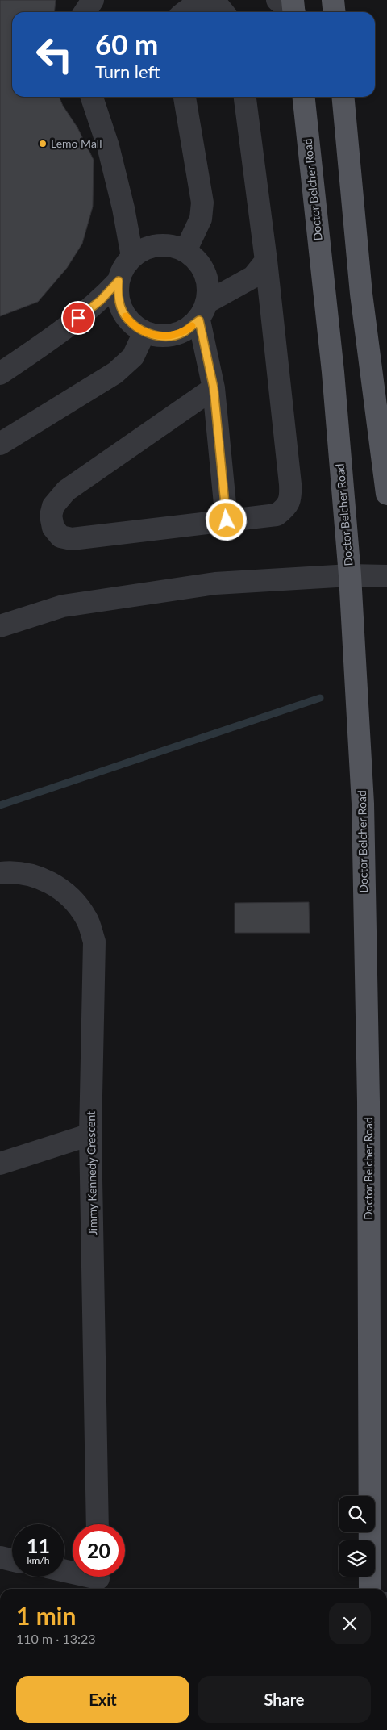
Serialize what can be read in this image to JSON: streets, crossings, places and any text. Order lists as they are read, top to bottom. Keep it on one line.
{"streets":{"main road":["Doctor Belcher Road"],"street":["Jimmy Kennedy Crescent"]},"places":["Lemo Mall"],"page":{"turn":["60 m","Turn left"],"speed":"11 km/h","limit":"20","heading":["1 min","110 m · 13:23"],"buttons":["Exit","Share"]}}
